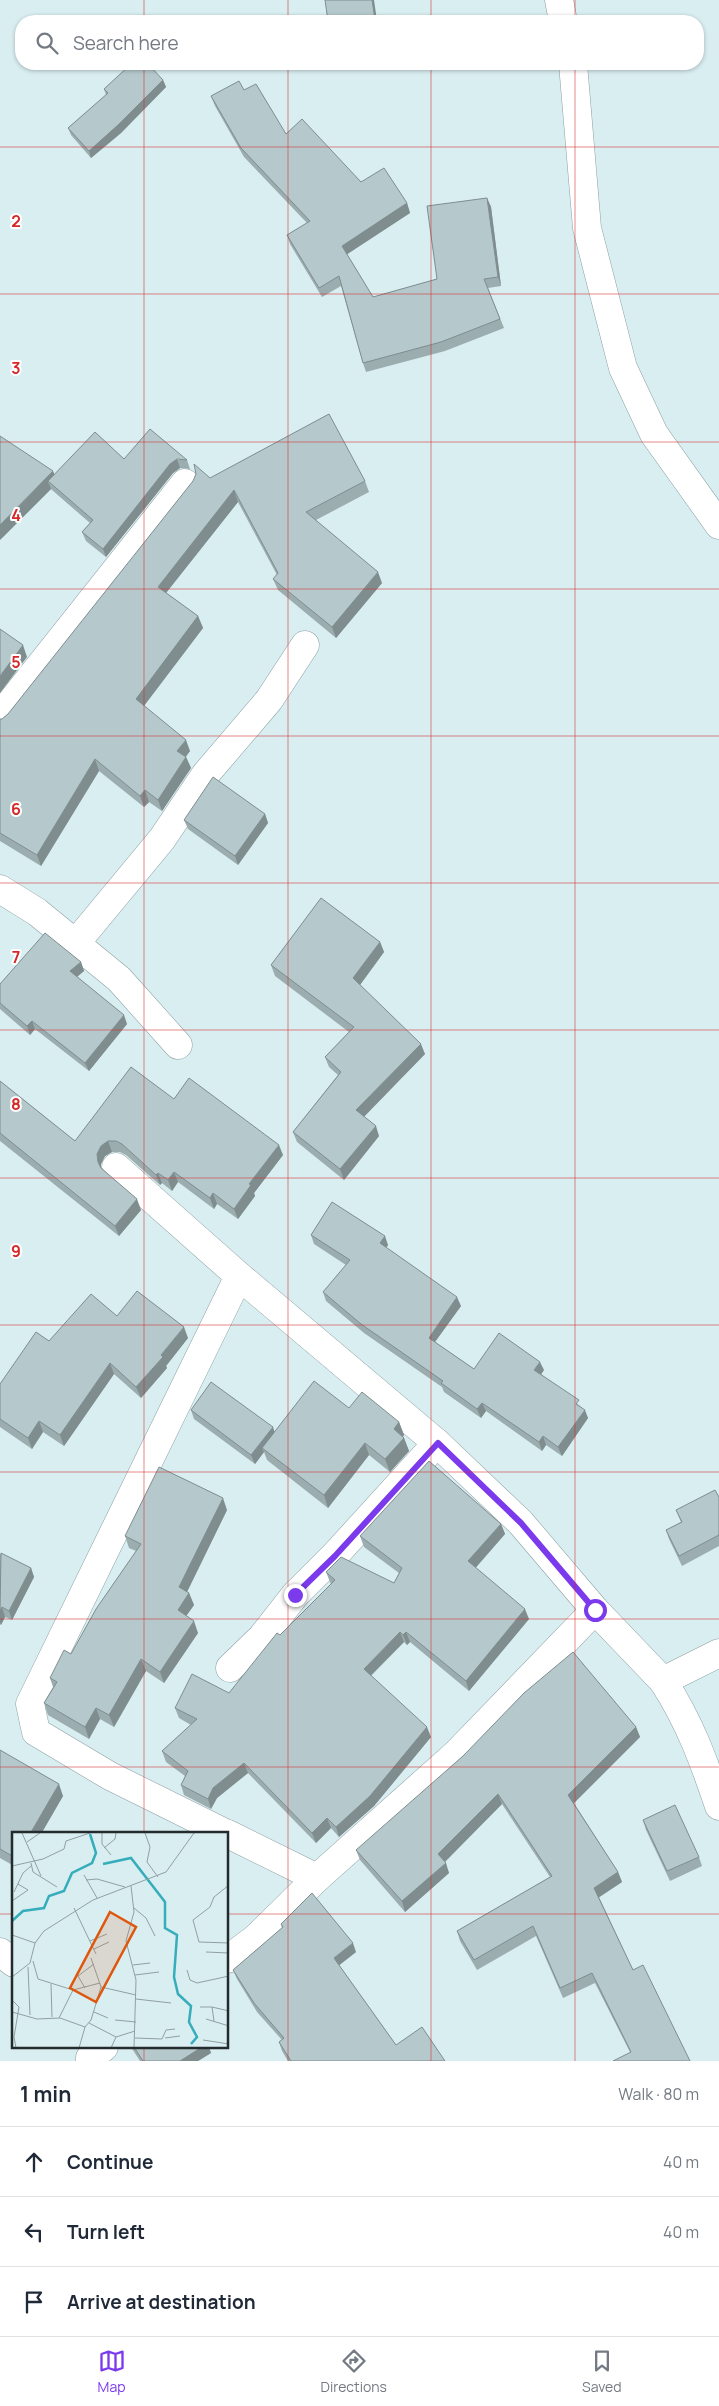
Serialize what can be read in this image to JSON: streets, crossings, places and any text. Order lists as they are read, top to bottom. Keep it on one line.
{"page":{"search":"Search here","heading":["1 min","Walk · 80 m"],"list":[["Continue","40 m"],["Turn left","40 m"],"Arrive at destination"],"nav":["Map","Directions","Saved"]},"grid":{"rows":["2","3","4","5","6","7","8","9"]}}
